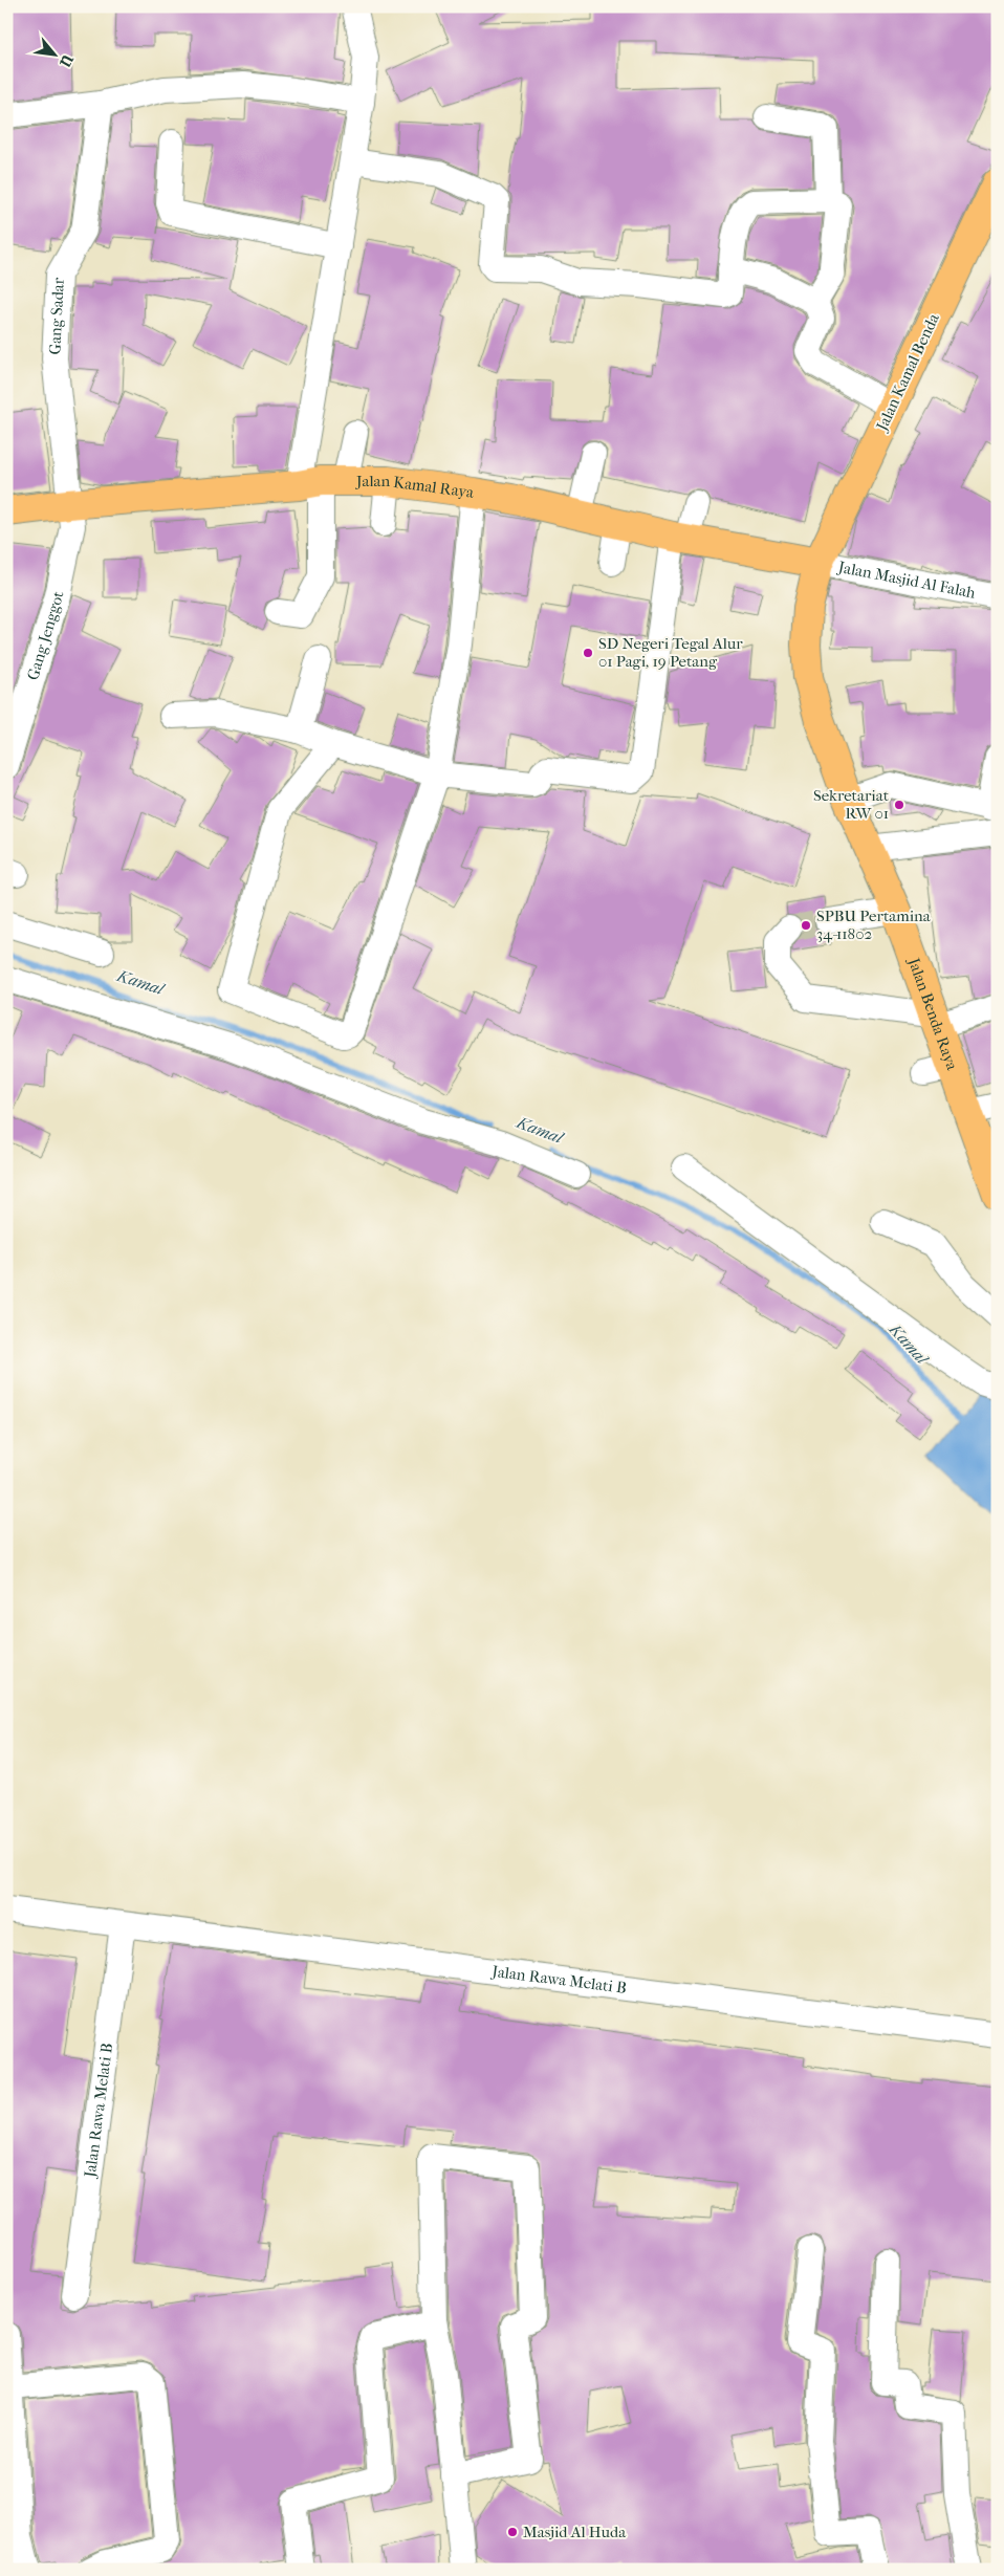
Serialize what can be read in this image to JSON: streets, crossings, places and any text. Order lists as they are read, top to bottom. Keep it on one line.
{"streets":{"main road":["Jalan Kamal Benda","Jalan Kamal Raya","Jalan Benda Raya"],"street":["Gang Sadar","Jalan Masjid Al Falah","Gang Jenggot","Jalan Rawa Melati B"]},"crossings":[["Gang Sadar","Jalan Kamal Raya"],["Gang Sadar","Gang Jenggot"],["Jalan Kamal Benda","Jalan Kamal Raya"],["Jalan Kamal Benda","Jalan Masjid Al Falah"],["Jalan Kamal Benda","Jalan Benda Raya"],["Jalan Kamal Raya","Jalan Masjid Al Falah"],["Jalan Kamal Raya","Gang Jenggot"],["Jalan Kamal Raya","Jalan Benda Raya"],["Jalan Masjid Al Falah","Jalan Benda Raya"]],"water":["Kamal"],"places":["SD Negeri Tegal Alur 01 Pagi, 19 Petang","Sekretariat RW 01","SPBU Pertamina 34-11802","Masjid Al Huda"],"north":"bottom right"}
